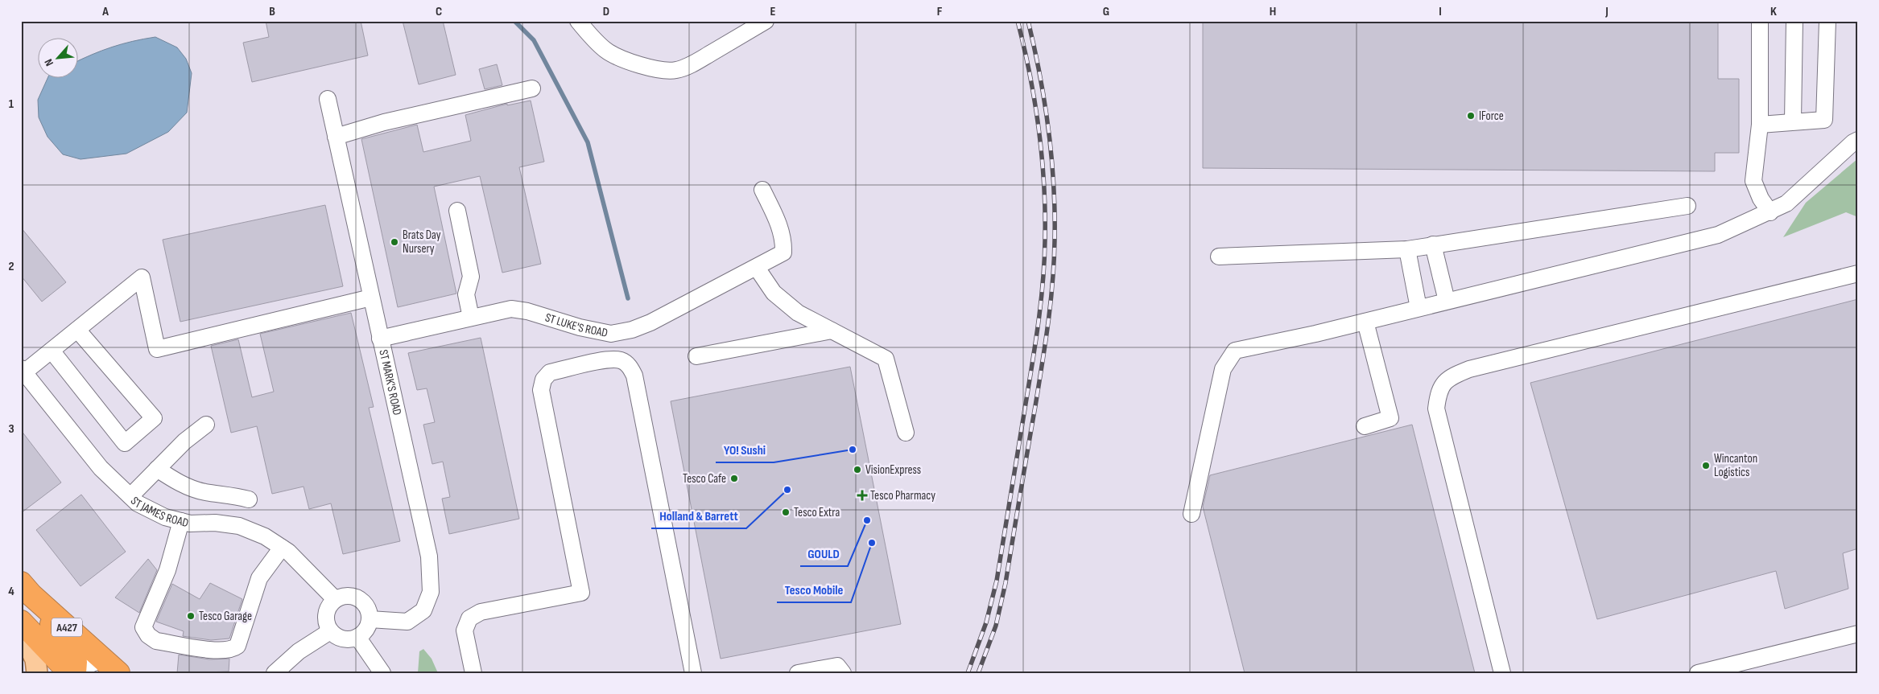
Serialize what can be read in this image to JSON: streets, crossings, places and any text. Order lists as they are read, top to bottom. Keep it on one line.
{"streets":{"highway":["A427"],"street":["ST LUKE'S ROAD","ST MARK'S ROAD","ST JAMES ROAD"]},"crossings":[["ST LUKE'S ROAD","ST MARK'S ROAD"],["ST MARK'S ROAD","ST JAMES ROAD"]],"places":{"other":["IForce","Brats Day Nursery","YO! Sushi","Wincanton Logistics","VisionExpress","Tesco Cafe","Holland & Barrett","Tesco Extra","GOULD","Tesco Mobile","Tesco Garage"],"health":["Tesco Pharmacy"]},"north":"bottom left","grid":{"columns":["A","B","C","D","E","F","G","H","I","J","K"],"rows":["1","2","3","4"]}}
